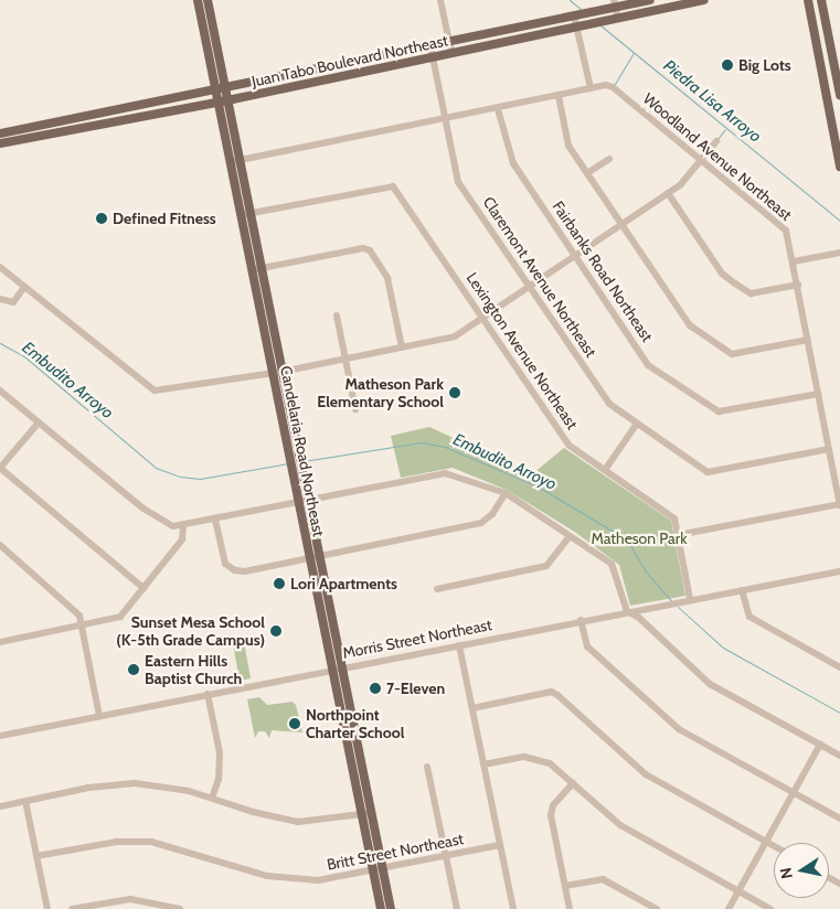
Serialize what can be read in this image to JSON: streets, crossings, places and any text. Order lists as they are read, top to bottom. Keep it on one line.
{"streets":{"main road":["Juan Tabo Boulevard Northeast","Candelaria Road Northeast"],"street":["Woodland Avenue Northeast","Fairbanks Road Northeast","Claremont Avenue Northeast","Lexington Avenue Northeast","Morris Street Northeast","Britt Street Northeast"]},"crossings":[["Juan Tabo Boulevard Northeast","Claremont Avenue Northeast"],["Juan Tabo Boulevard Northeast","Candelaria Road Northeast"],["Woodland Avenue Northeast","Fairbanks Road Northeast"],["Woodland Avenue Northeast","Claremont Avenue Northeast"],["Woodland Avenue Northeast","Candelaria Road Northeast"],["Lexington Avenue Northeast","Candelaria Road Northeast"],["Lexington Avenue Northeast","Morris Street Northeast"],["Candelaria Road Northeast","Morris Street Northeast"],["Candelaria Road Northeast","Britt Street Northeast"]],"water":["Piedra Lisa Arroyo","Embudito Arroyo"],"parks":["Matheson Park"],"places":["Big Lots","Defined Fitness","Matheson Park Elementary School","Lori Apartments","Sunset Mesa School (K-5th Grade Campus)","Eastern Hills Baptist Church","7-Eleven","Northpoint Charter School"],"north":"left"}
